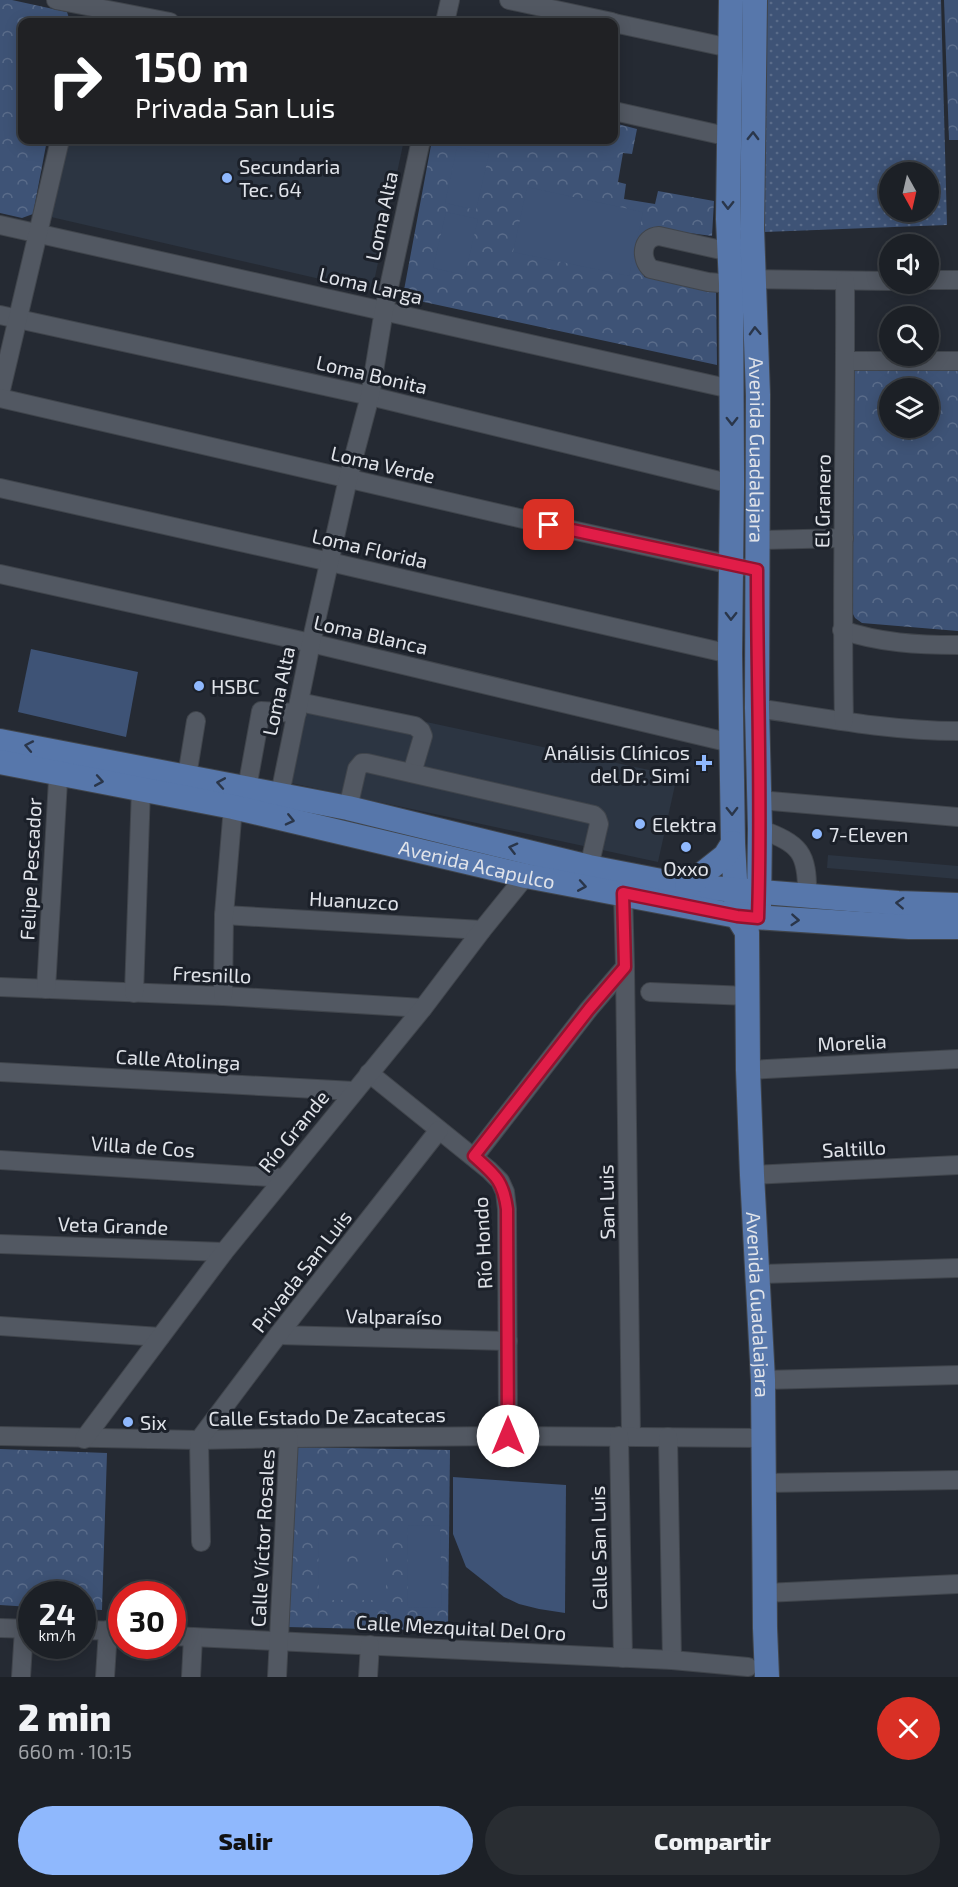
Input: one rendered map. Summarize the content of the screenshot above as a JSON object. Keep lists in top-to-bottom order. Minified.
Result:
{"streets":{"main road":["Avenida Guadalajara","Avenida Acapulco"],"street":["Loma Alta","Loma Larga","Loma Bonita","Loma Verde","El Granero","Loma Florida","Loma Blanca","Felipe Pescador","Huanuzco","Fresnillo","Morelia","Calle Atolinga","Río Grande","Villa de Cos","Saltillo","San Luis","Veta Grande","Río Hondo","Privada San Luis","Valparaíso","Calle Estado De Zacatecas","Calle Víctor Rosales","Calle San Luis","Calle Mezquital Del Oro"]},"crossings":[["Loma Alta","Loma Larga"],["Loma Alta","Loma Bonita"],["Loma Alta","Loma Verde"],["Loma Alta","Loma Florida"],["Loma Alta","Loma Blanca"],["Loma Alta","Avenida Acapulco"],["Loma Larga","Avenida Guadalajara"],["Loma Bonita","Avenida Guadalajara"],["Avenida Guadalajara","Loma Verde"],["Avenida Guadalajara","Loma Florida"],["Avenida Guadalajara","Loma Blanca"],["Avenida Guadalajara","Avenida Acapulco"],["Avenida Guadalajara","Morelia"],["Avenida Guadalajara","Saltillo"],["Avenida Guadalajara","Calle Estado De Zacatecas"],["Avenida Guadalajara","Calle Mezquital Del Oro"],["Avenida Acapulco","Felipe Pescador"],["Avenida Acapulco","Río Grande"],["Felipe Pescador","Fresnillo"],["Huanuzco","Río Grande"],["Fresnillo","Río Grande"],["Calle Atolinga","Río Grande"],["Río Grande","Villa de Cos"],["Río Grande","Veta Grande"],["Río Grande","Río Hondo"],["Río Grande","Calle Estado De Zacatecas"],["San Luis","Calle Estado De Zacatecas"],["San Luis","Calle San Luis"],["Río Hondo","Privada San Luis"],["Río Hondo","Valparaíso"],["Río Hondo","Calle Estado De Zacatecas"],["Privada San Luis","Valparaíso"],["Privada San Luis","Calle Estado De Zacatecas"],["Calle Estado De Zacatecas","Calle Víctor Rosales"],["Calle Estado De Zacatecas","Calle San Luis"],["Calle Víctor Rosales","Calle Mezquital Del Oro"],["Calle San Luis","Calle Mezquital Del Oro"]],"places":{"other":["Secundaria Tec. 64","HSBC","Elektra","7-Eleven","Oxxo","Six"],"health":["Análisis Clínicos del Dr. Simi"]},"north":"bottom","page":{"turn":["150 m","Privada San Luis"],"speed":"24 km/h","limit":"30","heading":["2 min","660 m · 10:15"],"buttons":["Salir","Compartir"]}}
